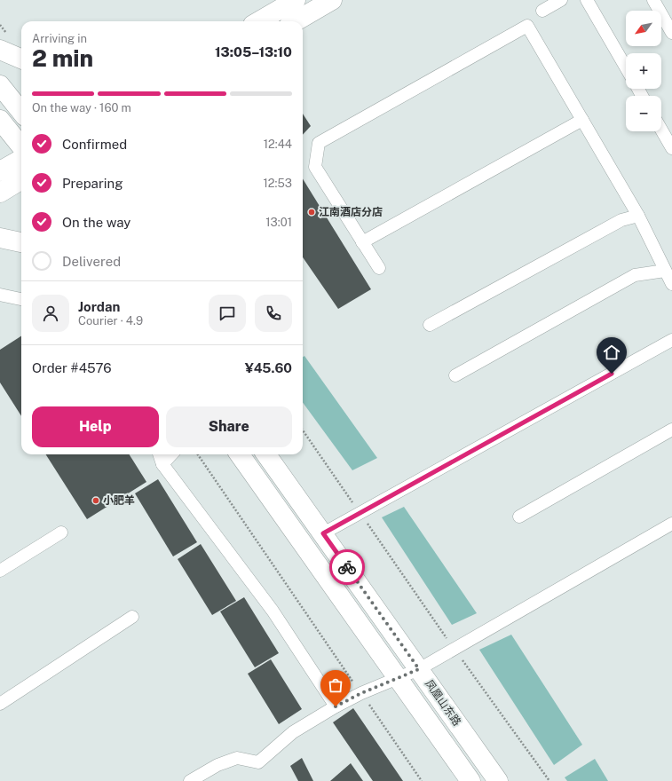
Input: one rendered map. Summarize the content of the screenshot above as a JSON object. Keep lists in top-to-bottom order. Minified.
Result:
{"streets":{"main road":["凤凰山东路"]},"places":["江南酒店分店","小肥羊"],"north":"bottom left","page":{"map_buttons":["+","−"],"heading":["2 min","Arriving in","13:05–13:10"],"panel":["Jordan","Courier · 4.9","Order #4576","¥45.60"],"bar":"On the way · 160 m","list":[["Confirmed","12:44"],["Preparing","12:53"],["On the way","13:01"],"Delivered"],"buttons":["Help","Share"]}}
